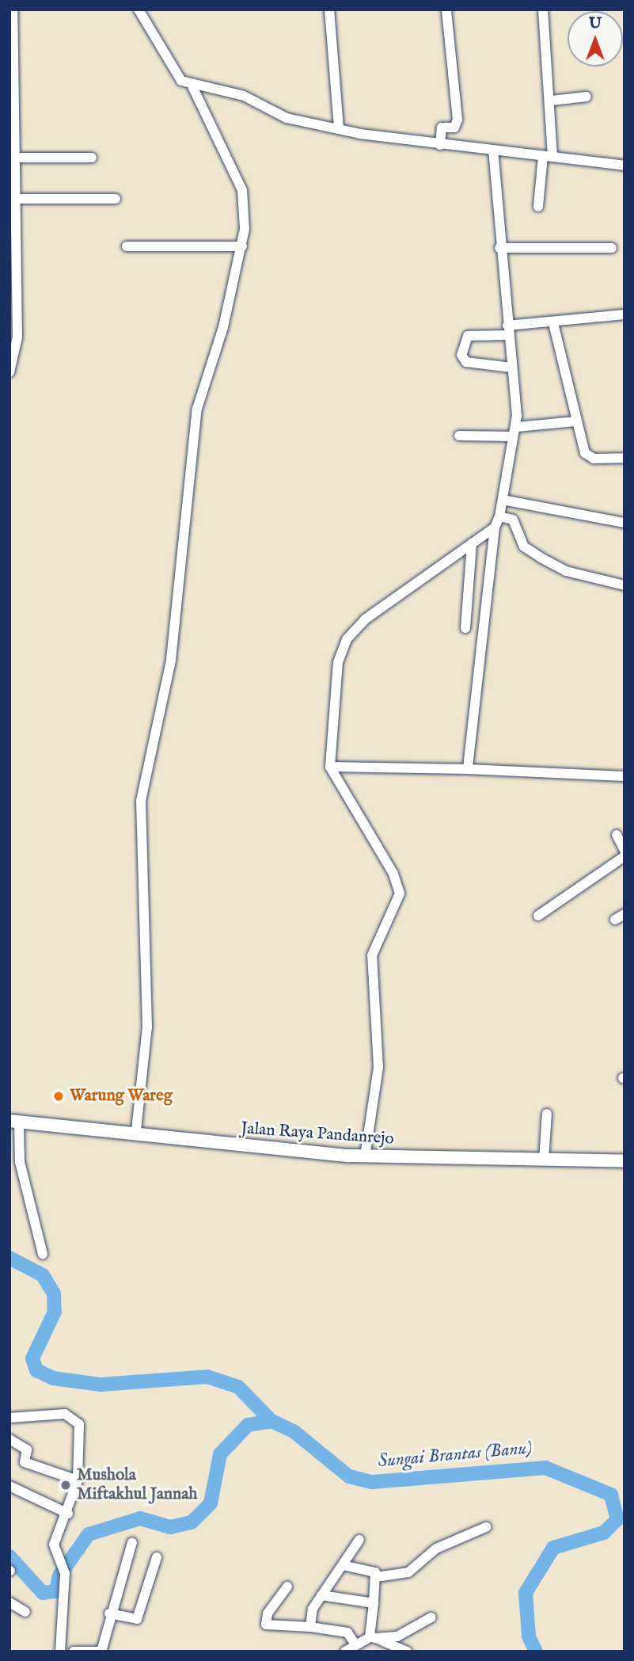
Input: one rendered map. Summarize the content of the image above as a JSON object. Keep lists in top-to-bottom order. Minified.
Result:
{"streets":{"main road":["Jalan Raya Pandanrejo"]},"water":["Sungai Brantas (Banu)"],"places":["Warung Wareg","Mushola Miftakhul Jannah"],"north":"top"}
